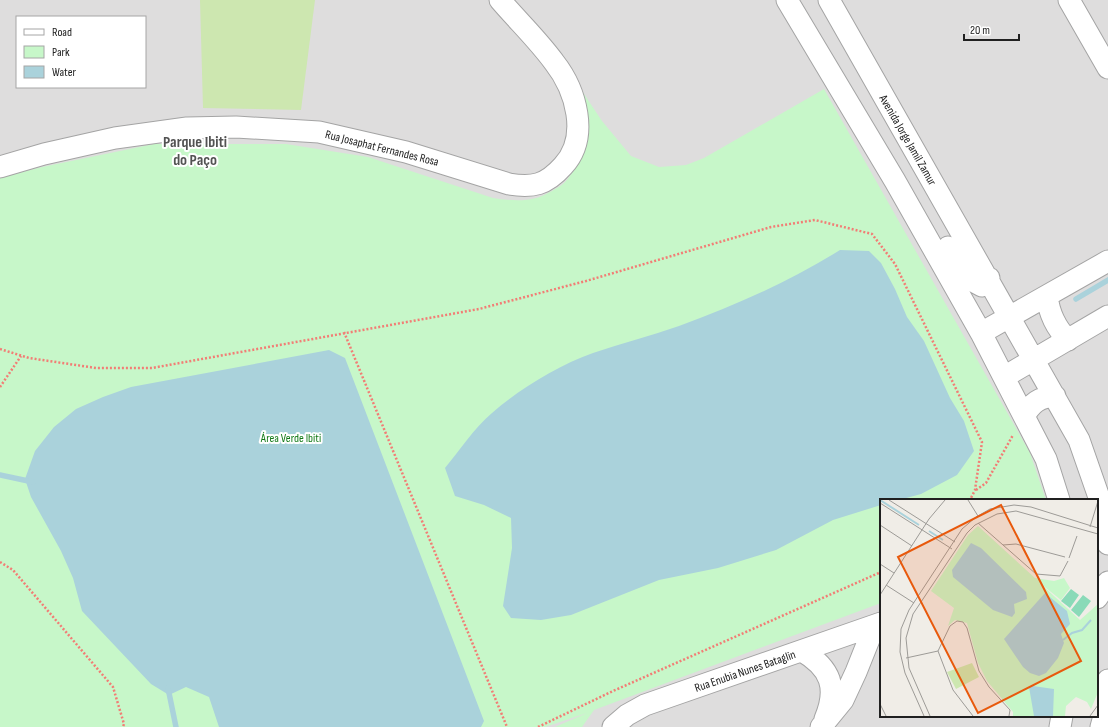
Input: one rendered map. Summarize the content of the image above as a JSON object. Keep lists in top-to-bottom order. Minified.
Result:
{"streets":{"street":["Avenida Jorge Jamil Zamur","Rua Josaphat Fernandes Rosa","Rua Enubia Nunes Bataglin"]},"districts":["Parque Ibiti do Paço"],"parks":["Área Verde Ibiti"],"legend":["Road","Park","Water"],"scale_bar":"20 m"}
